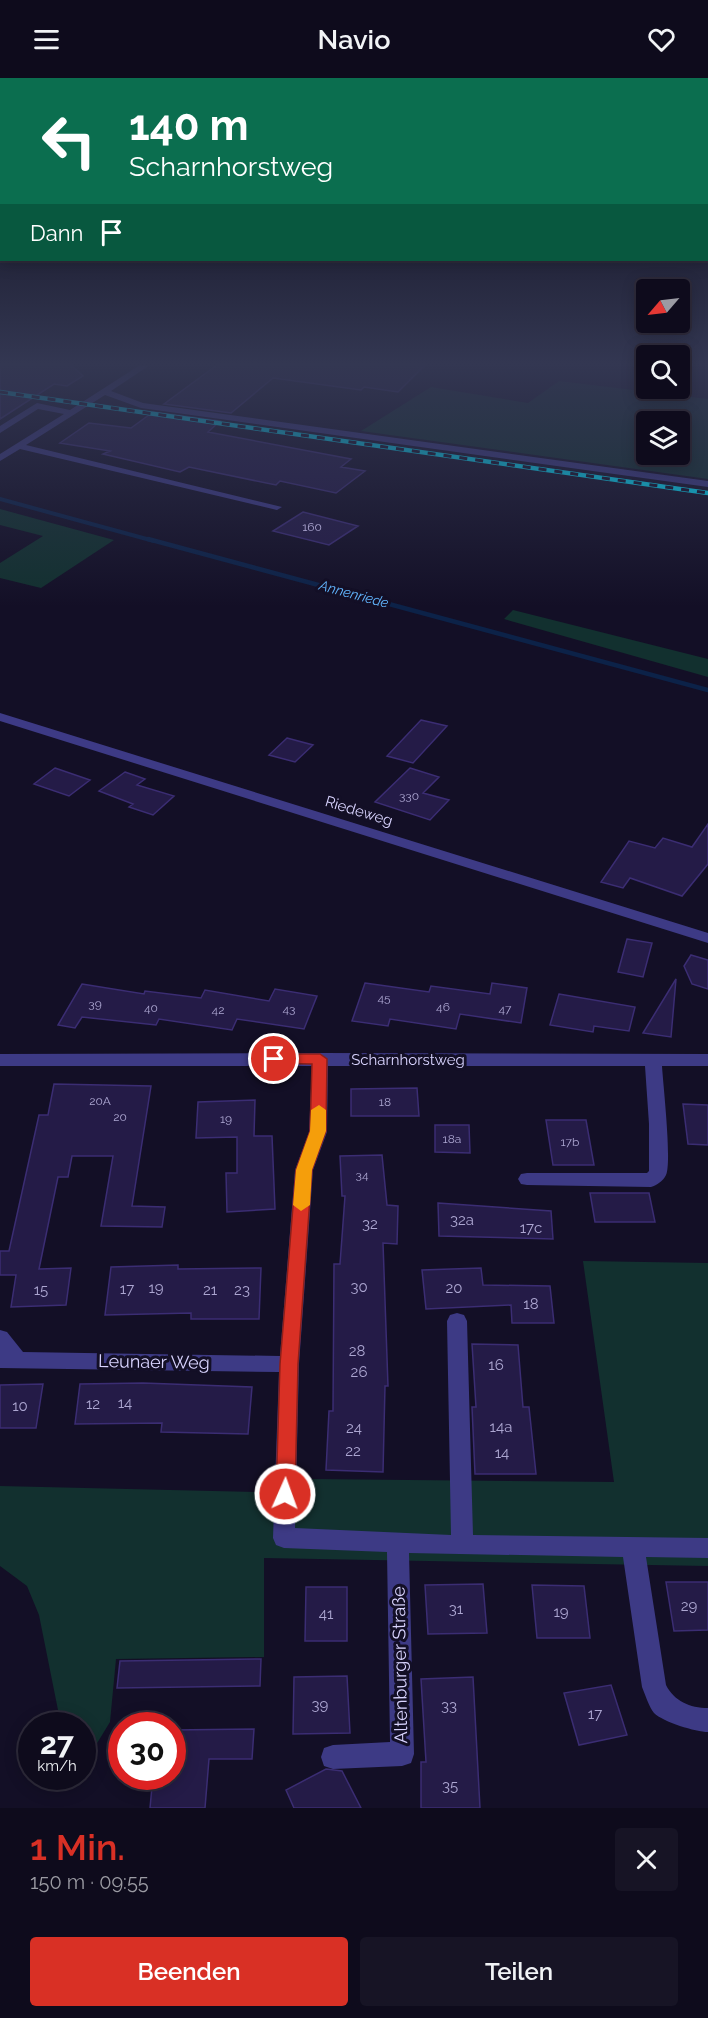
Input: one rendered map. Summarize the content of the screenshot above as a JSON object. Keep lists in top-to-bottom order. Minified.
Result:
{"streets":{"street":["Riedeweg","Scharnhorstweg","Leunaer Weg","Altenburger Straße"]},"water":["Annenriede"],"house_numbers":["160","330","45","39","46","40","43","47","42","20A","18","20","19","18a","17b","34","32a","32","17c","30","19","20","17","15","21","23","18","28","16","26","14","12","10","14a","24","22","14","29","31","19","41","39","33","17","35"],"north":"bottom left","page":{"header":"Navio","turn":["140 m","Scharnhorstweg"],"then":"Dann","speed":"27 km/h","limit":"30","heading":["1 Min.","150 m · 09:55"],"buttons":["Beenden","Teilen"]}}
